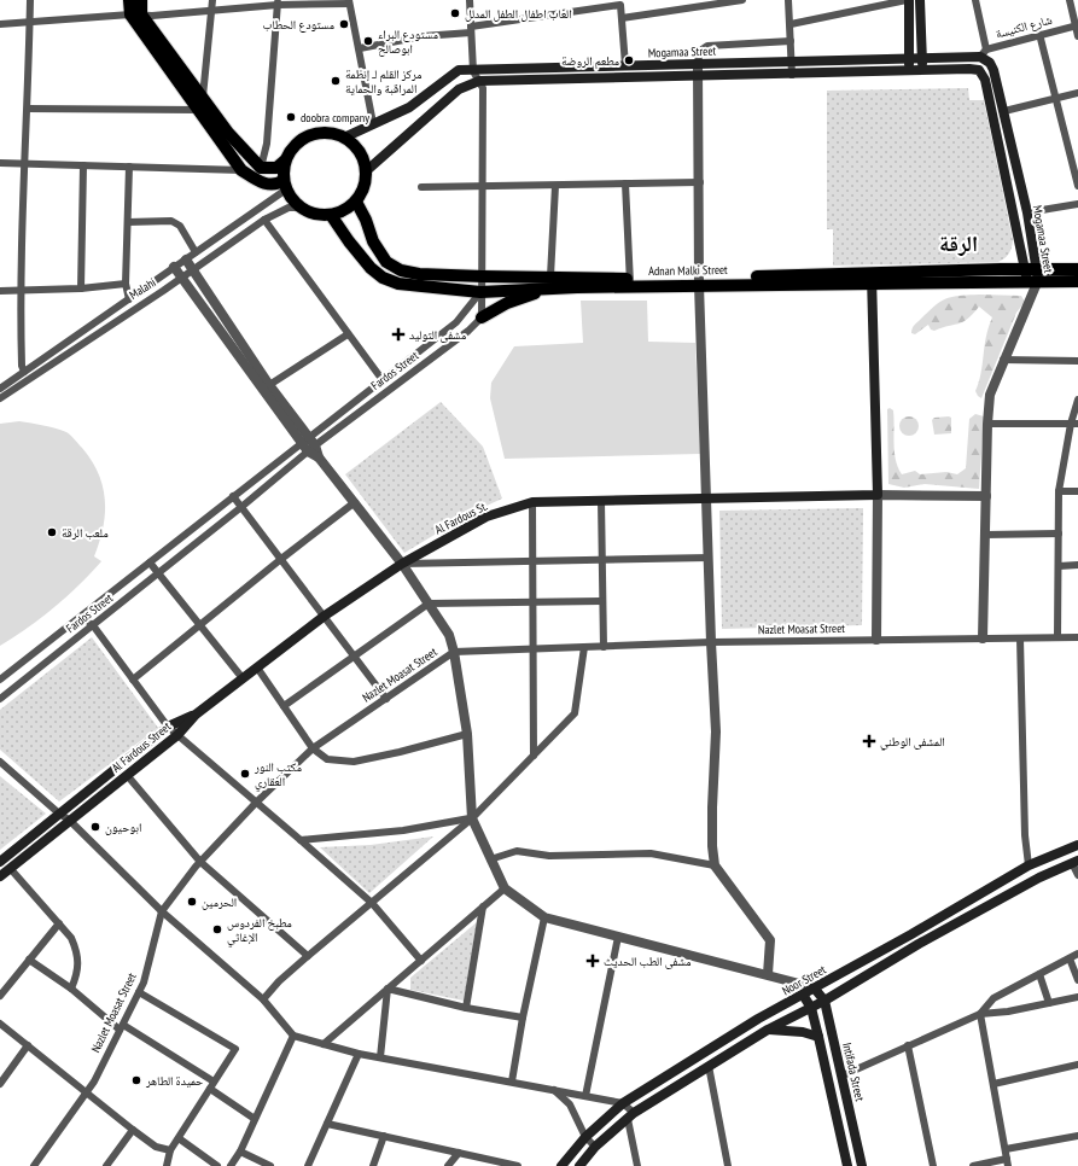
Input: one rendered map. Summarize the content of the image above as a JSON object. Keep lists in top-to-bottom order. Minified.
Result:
{"streets":{"main road":["Mogamaa Street","Adnan Malki Street","Al Fardous St.","Al Fardous Street","Noor Street","Intifada Street"],"street":["شارع الكنيسة","Malahi","Fardos Street","Nazlet Moasat Street"]},"crossings":[["شارع الكنيسة","Mogamaa Street"],["Mogamaa Street","Adnan Malki Street"],["Mogamaa Street","Malahi"],["Adnan Malki Street","Malahi"],["Adnan Malki Street","Fardos Street"],["Al Fardous St.","Al Fardous Street"],["Noor Street","Intifada Street"]],"districts":["الرقة"],"places":{"other":["العاب اطفال الطفل المدلل","مستودع الحطاب","مستودع البراء ابوصالح","مطعم الروضة","مركز القلم لـ إنظمة المراقبة والحماية","doobra company","ملعب الرقة","مكتب النور العقاري","ابوحيون","الحرمين","مطبخ الفردوس الإغاثي","حميدة الطاهر"],"health":["مشفى التوليد","المشفى الوطني","مشفى الطب الحديث"]}}
